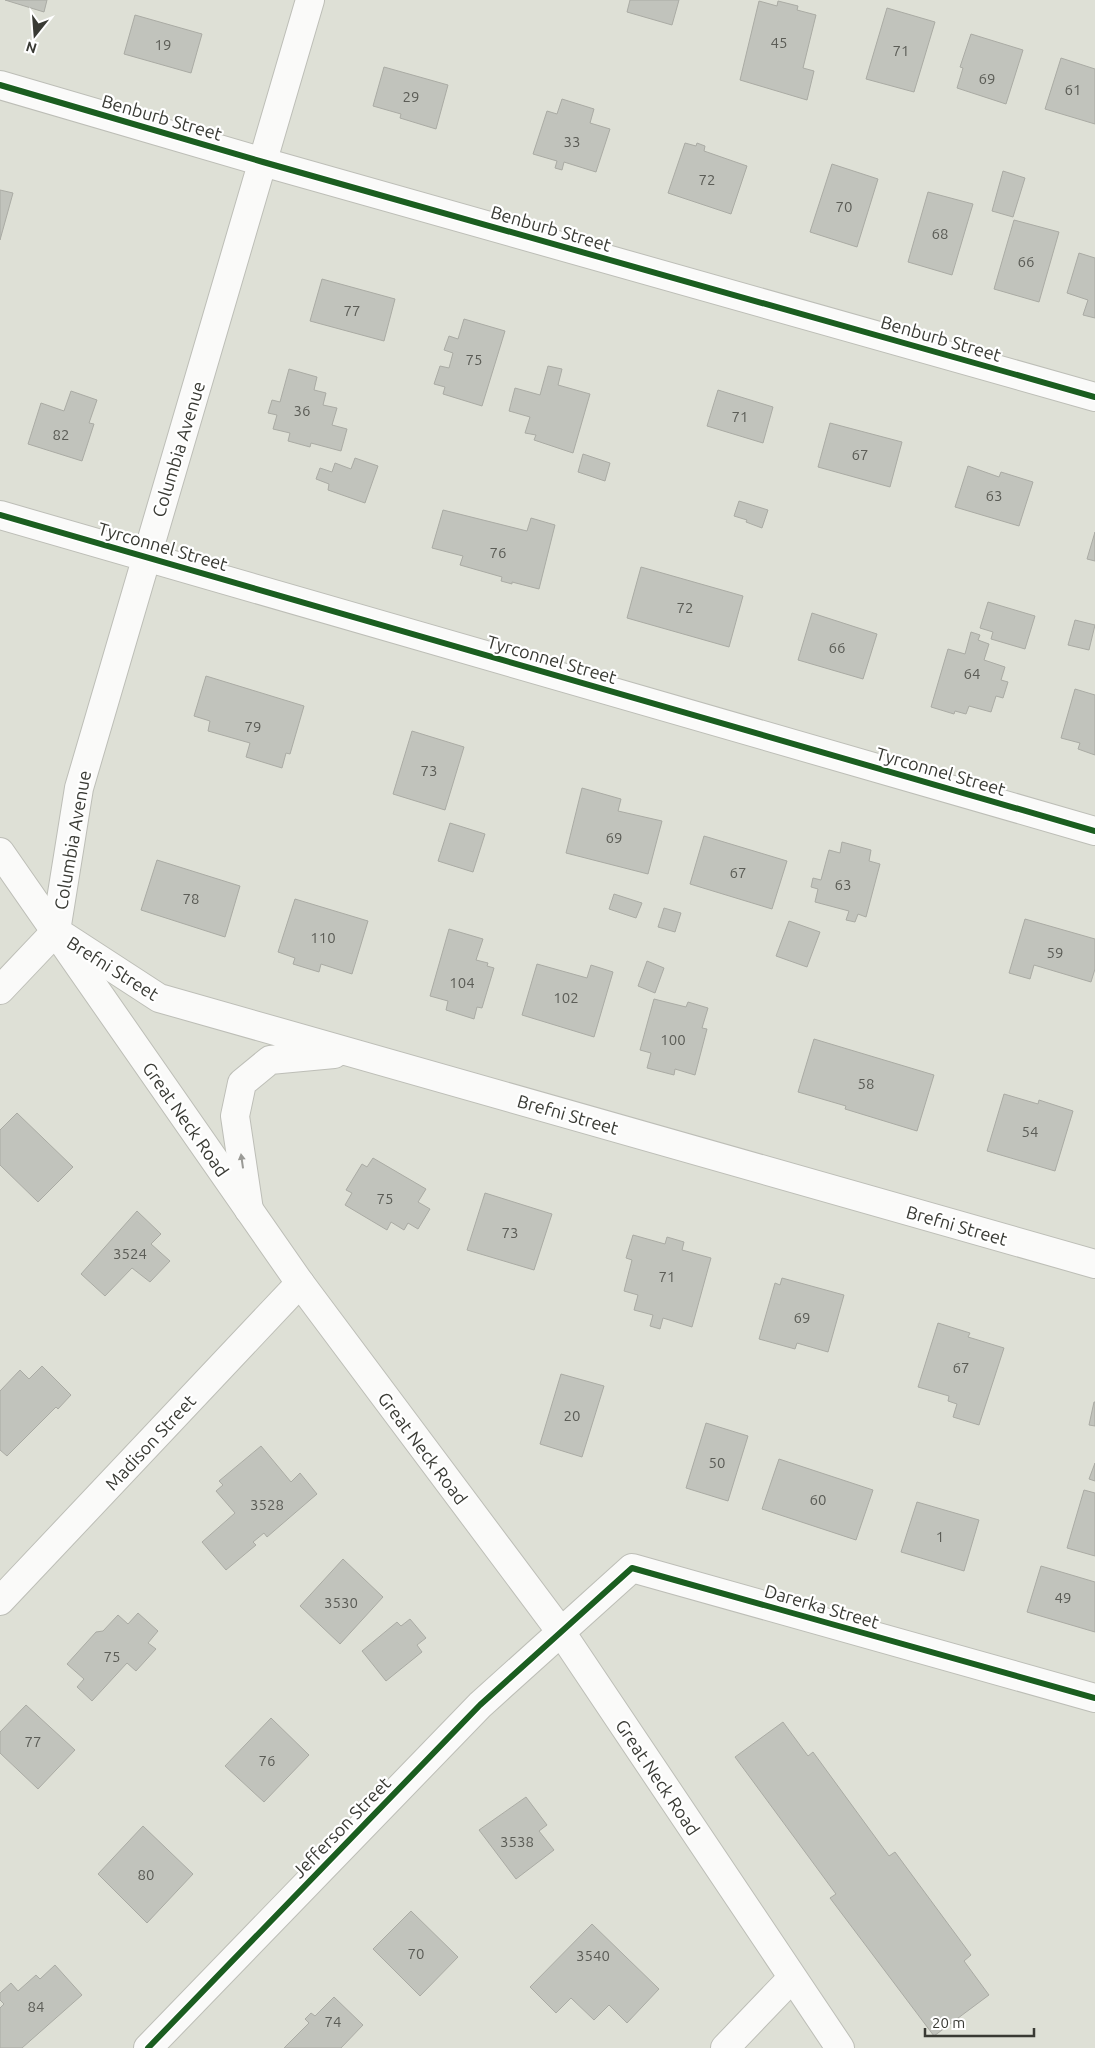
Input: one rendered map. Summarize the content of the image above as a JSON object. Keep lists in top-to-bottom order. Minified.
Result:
{"streets":{"street":["Benburb Street","Columbia Avenue","Tyrconnel Street","Brefni Street","Great Neck Road","Madison Street","Darerka Street","Jefferson Street"]},"crossings":[["Benburb Street","Columbia Avenue"],["Columbia Avenue","Tyrconnel Street"],["Columbia Avenue","Brefni Street"],["Columbia Avenue","Great Neck Road"],["Brefni Street","Great Neck Road"],["Great Neck Road","Madison Street"],["Great Neck Road","Darerka Street"],["Great Neck Road","Jefferson Street"],["Darerka Street","Jefferson Street"]],"house_numbers":["45","19","71","69","61","29","33","72","70","68","66","77","75","36","71","82","67","63","76","72","66","64","79","73","69","67","63","78","110","59","104","102","100","58","54","75","73","3524","71","69","67","20","50","60","3528","1","49","3530","75","77","76","3538","80","70","3540","84","74"],"scale_bar":"20 m","north":"bottom"}
